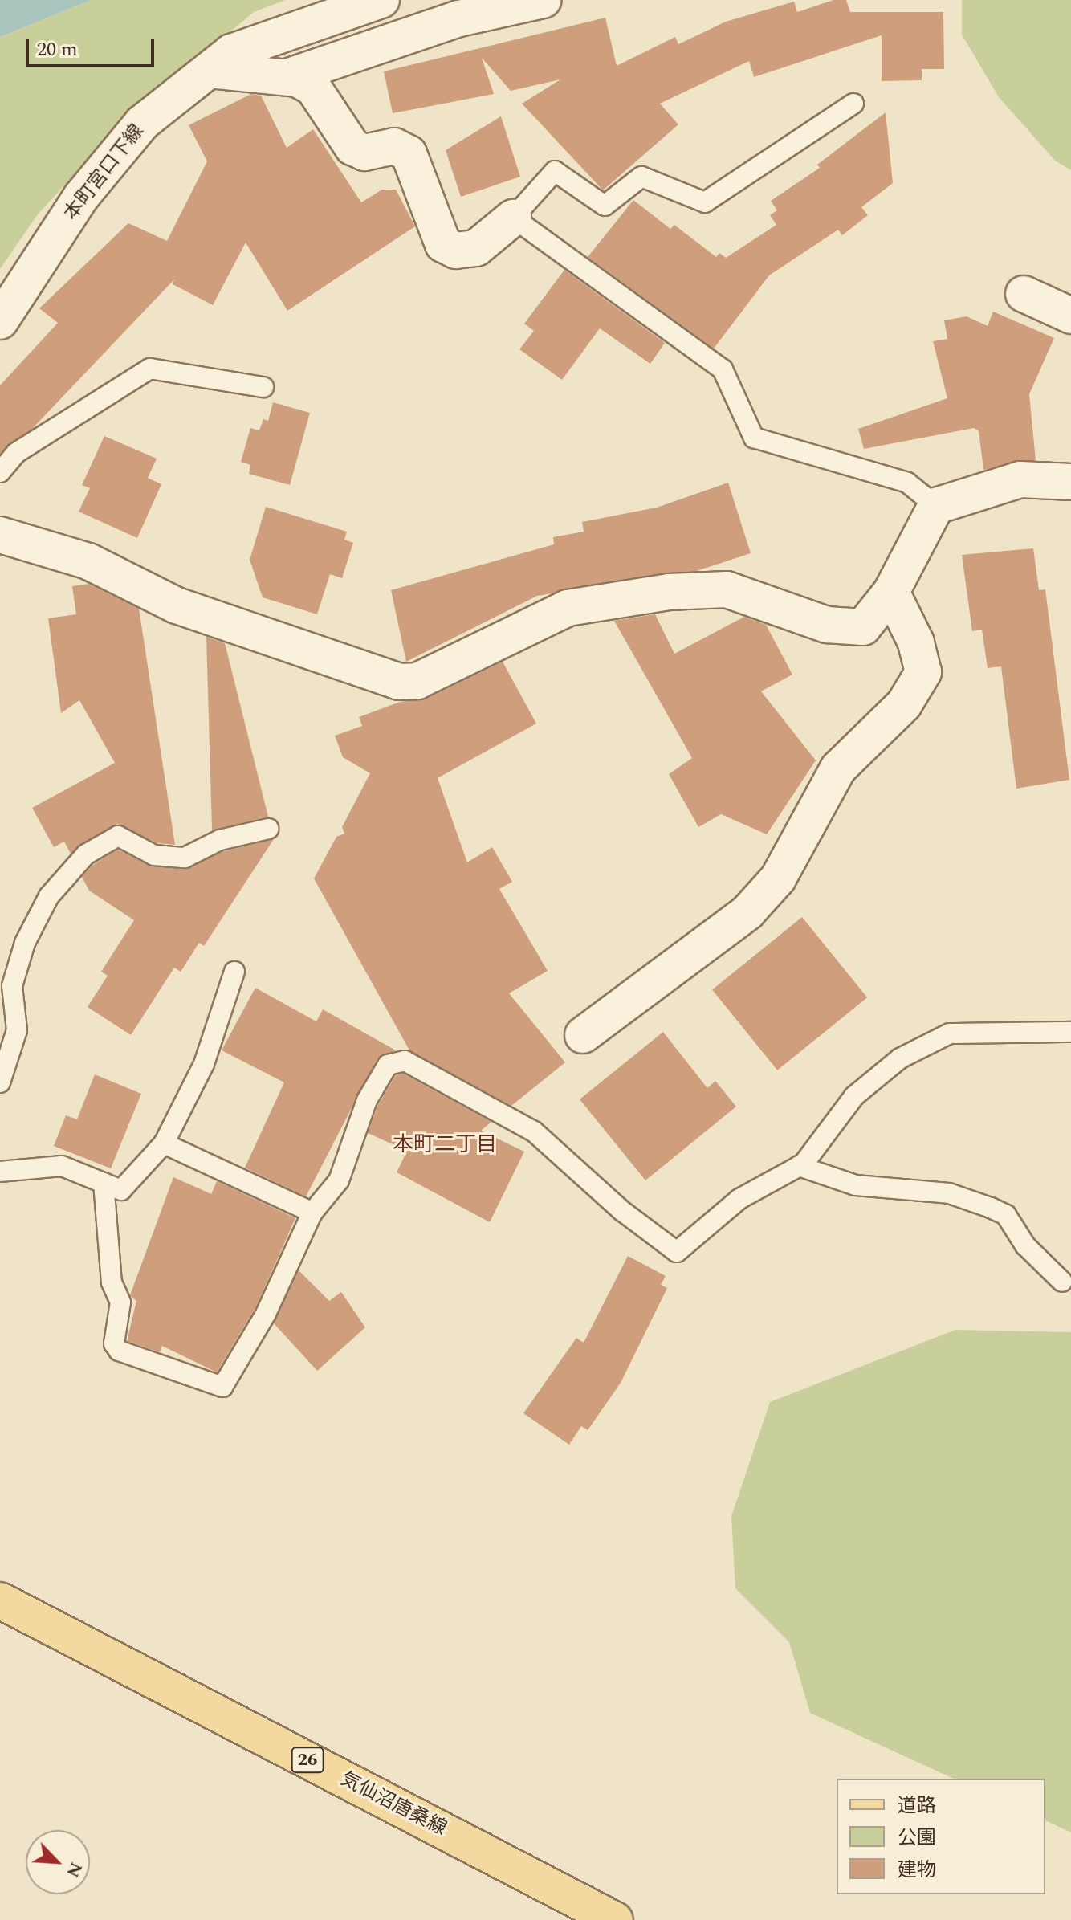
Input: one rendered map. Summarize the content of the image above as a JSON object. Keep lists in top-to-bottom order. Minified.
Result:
{"streets":{"main road":["26","気仙沼唐桑線"],"street":["本町宮口下線"]},"districts":["本町二丁目"],"legend":["道路","公園","建物"],"scale_bar":"20 m","north":"bottom right"}
